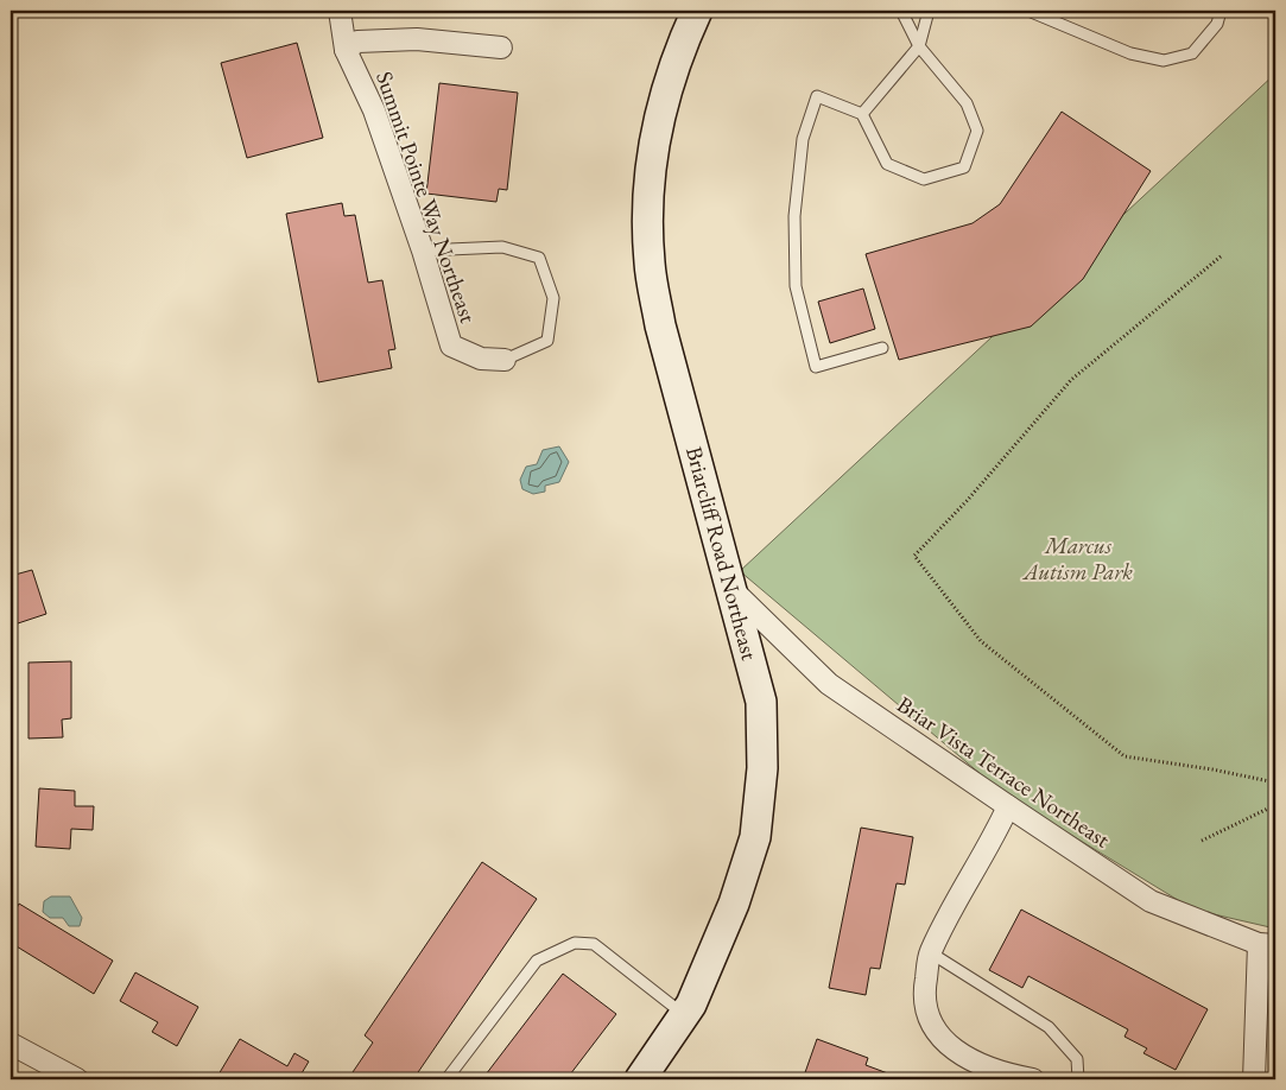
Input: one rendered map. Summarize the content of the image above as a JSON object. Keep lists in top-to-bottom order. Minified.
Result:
{"streets":{"main road":["Briarcliff Road Northeast"],"street":["Summit Pointe Way Northeast","Briar Vista Terrace Northeast"]},"crossings":[["Briarcliff Road Northeast","Briar Vista Terrace Northeast"]],"parks":["Marcus Autism Park"]}
